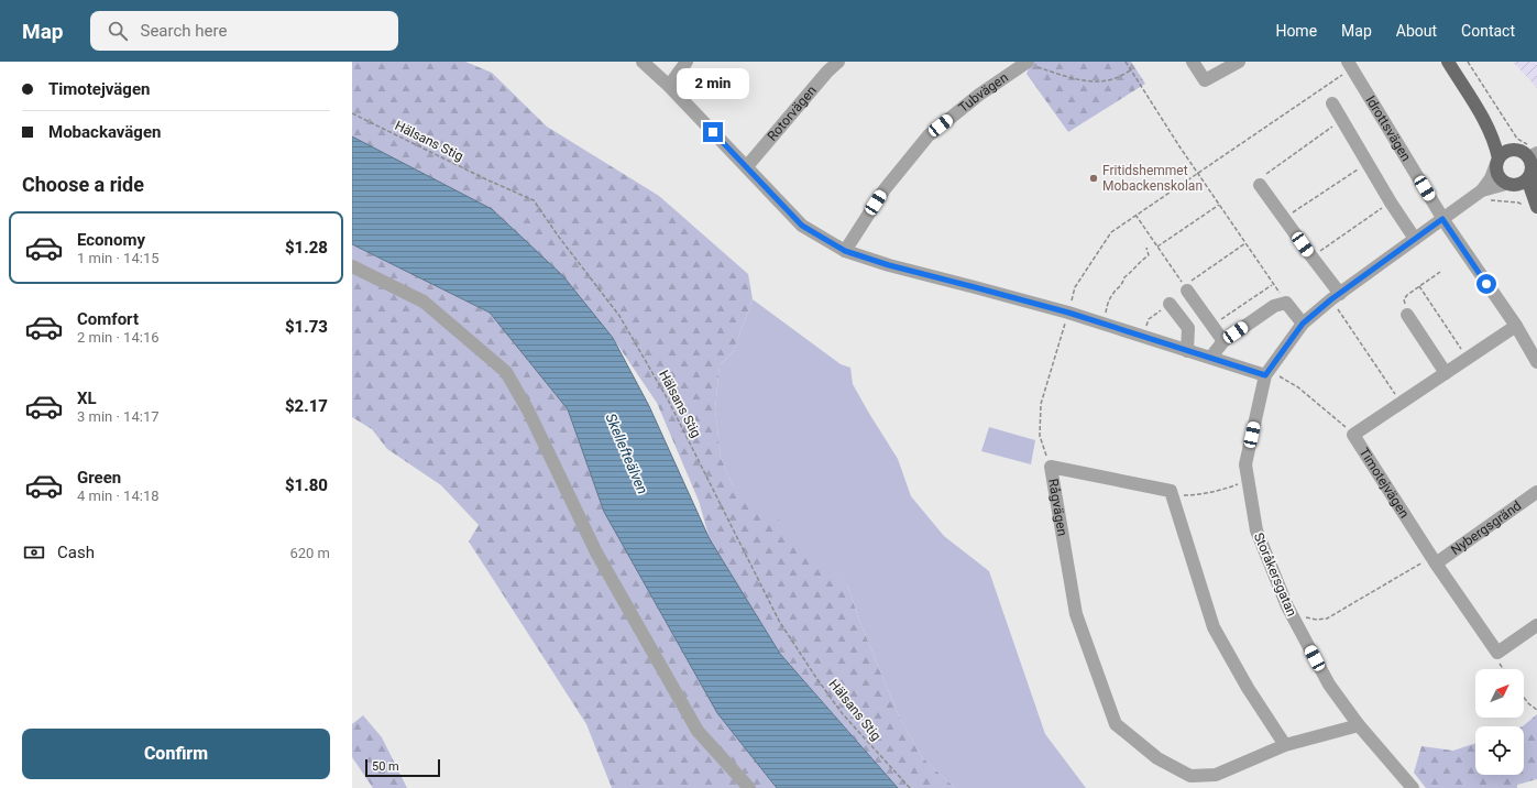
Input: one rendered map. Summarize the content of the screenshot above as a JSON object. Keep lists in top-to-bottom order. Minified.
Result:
{"streets":{"street":["Tubvägen","Rotorvägen","Idrottsvägen","Timotejvägen","Rågvägen","Nybergsgränd","Storåkersgatan"],"path":["Hälsans Stig"]},"crossings":[["Idrottsvägen","Storåkersgatan"],["Timotejvägen","Nybergsgränd"],["Rågvägen","Storåkersgatan"]],"water":["Skellefteälven"],"places":["Fritidshemmet Mobackenskolan"],"scale_bar":"50 m","north":"top right","page":{"header":"Map","search":"Search here","nav":["Home","Map","About","Contact"],"banner":["Timotejvägen","Mobackavägen"],"bubble":"2 min","heading":"Choose a ride","list":[{"name":"Economy","note":"1 min · 14:15","value":"$1.28"},{"name":"Comfort","note":"2 min · 14:16","value":"$1.73"},{"name":"XL","note":"3 min · 14:17","value":"$2.17"},{"name":"Green","note":"4 min · 14:18","value":"$1.80"}],"pay":["Cash","620 m"],"buttons":"Confirm","scale":"50 m"}}
